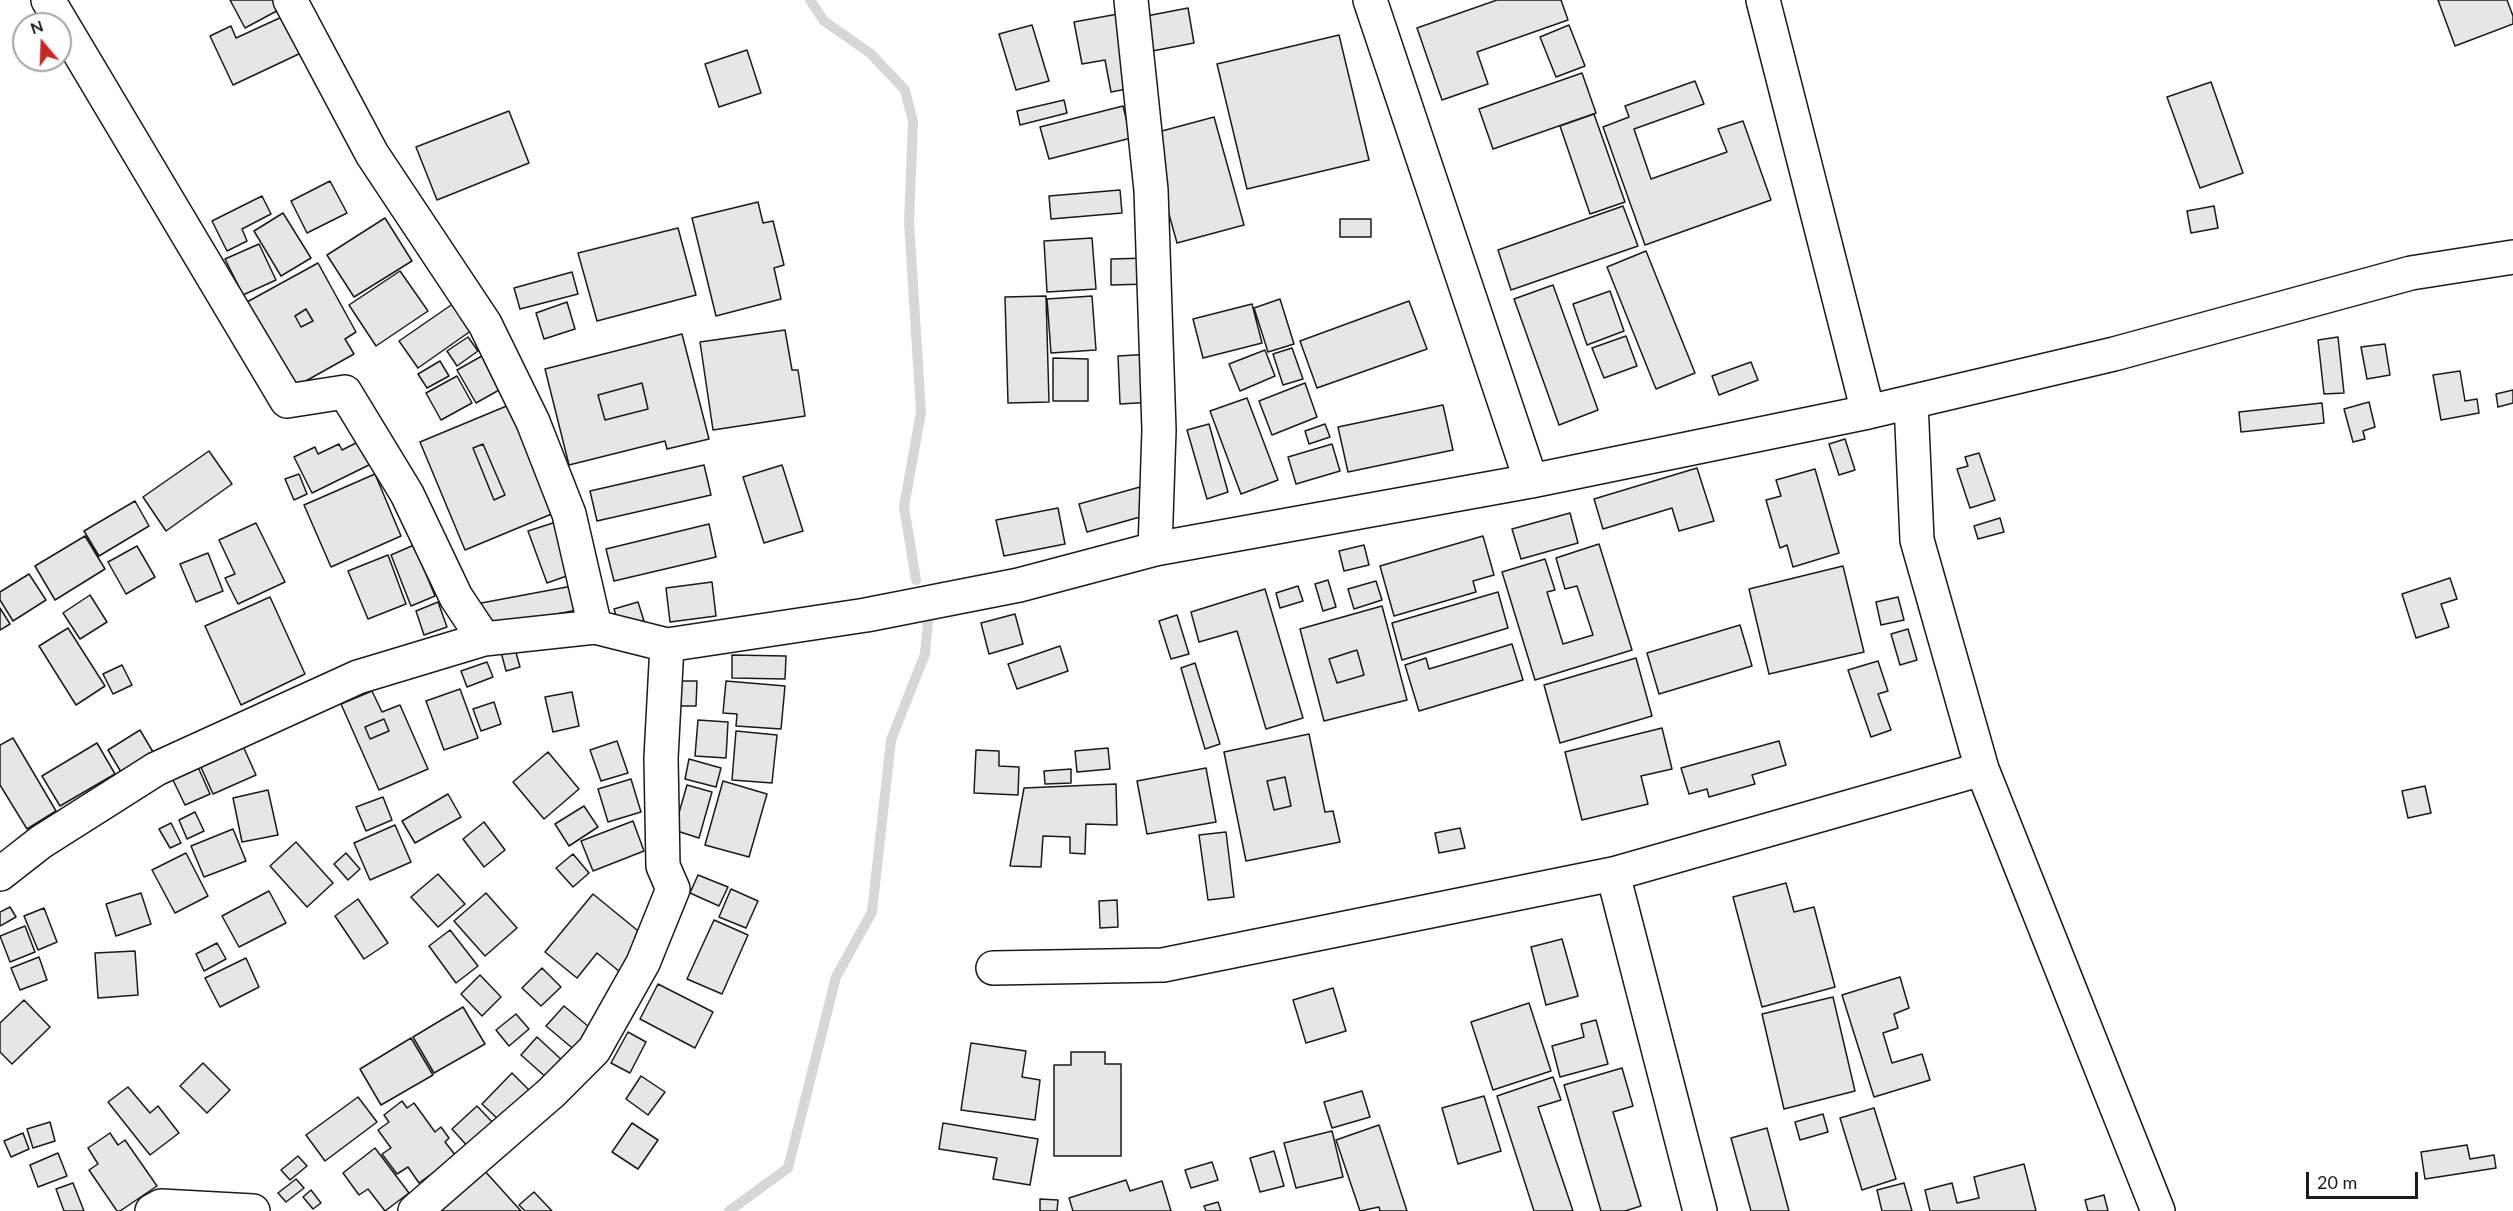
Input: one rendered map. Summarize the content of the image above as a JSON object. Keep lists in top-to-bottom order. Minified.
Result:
{"scale_bar":"20 m","north":"top"}
